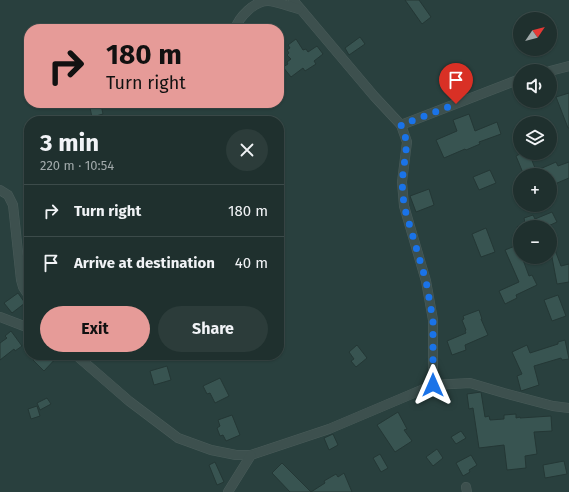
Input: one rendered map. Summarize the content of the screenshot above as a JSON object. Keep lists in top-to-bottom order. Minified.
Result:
{"north":"top right","page":{"map_buttons":["+","−"],"turn":["180 m","Turn right"],"heading":["3 min","220 m · 10:54"],"list":[{"name":"Turn right","value":"180 m"},{"name":"Arrive at destination","value":"40 m"}],"buttons":["Exit","Share"]}}
